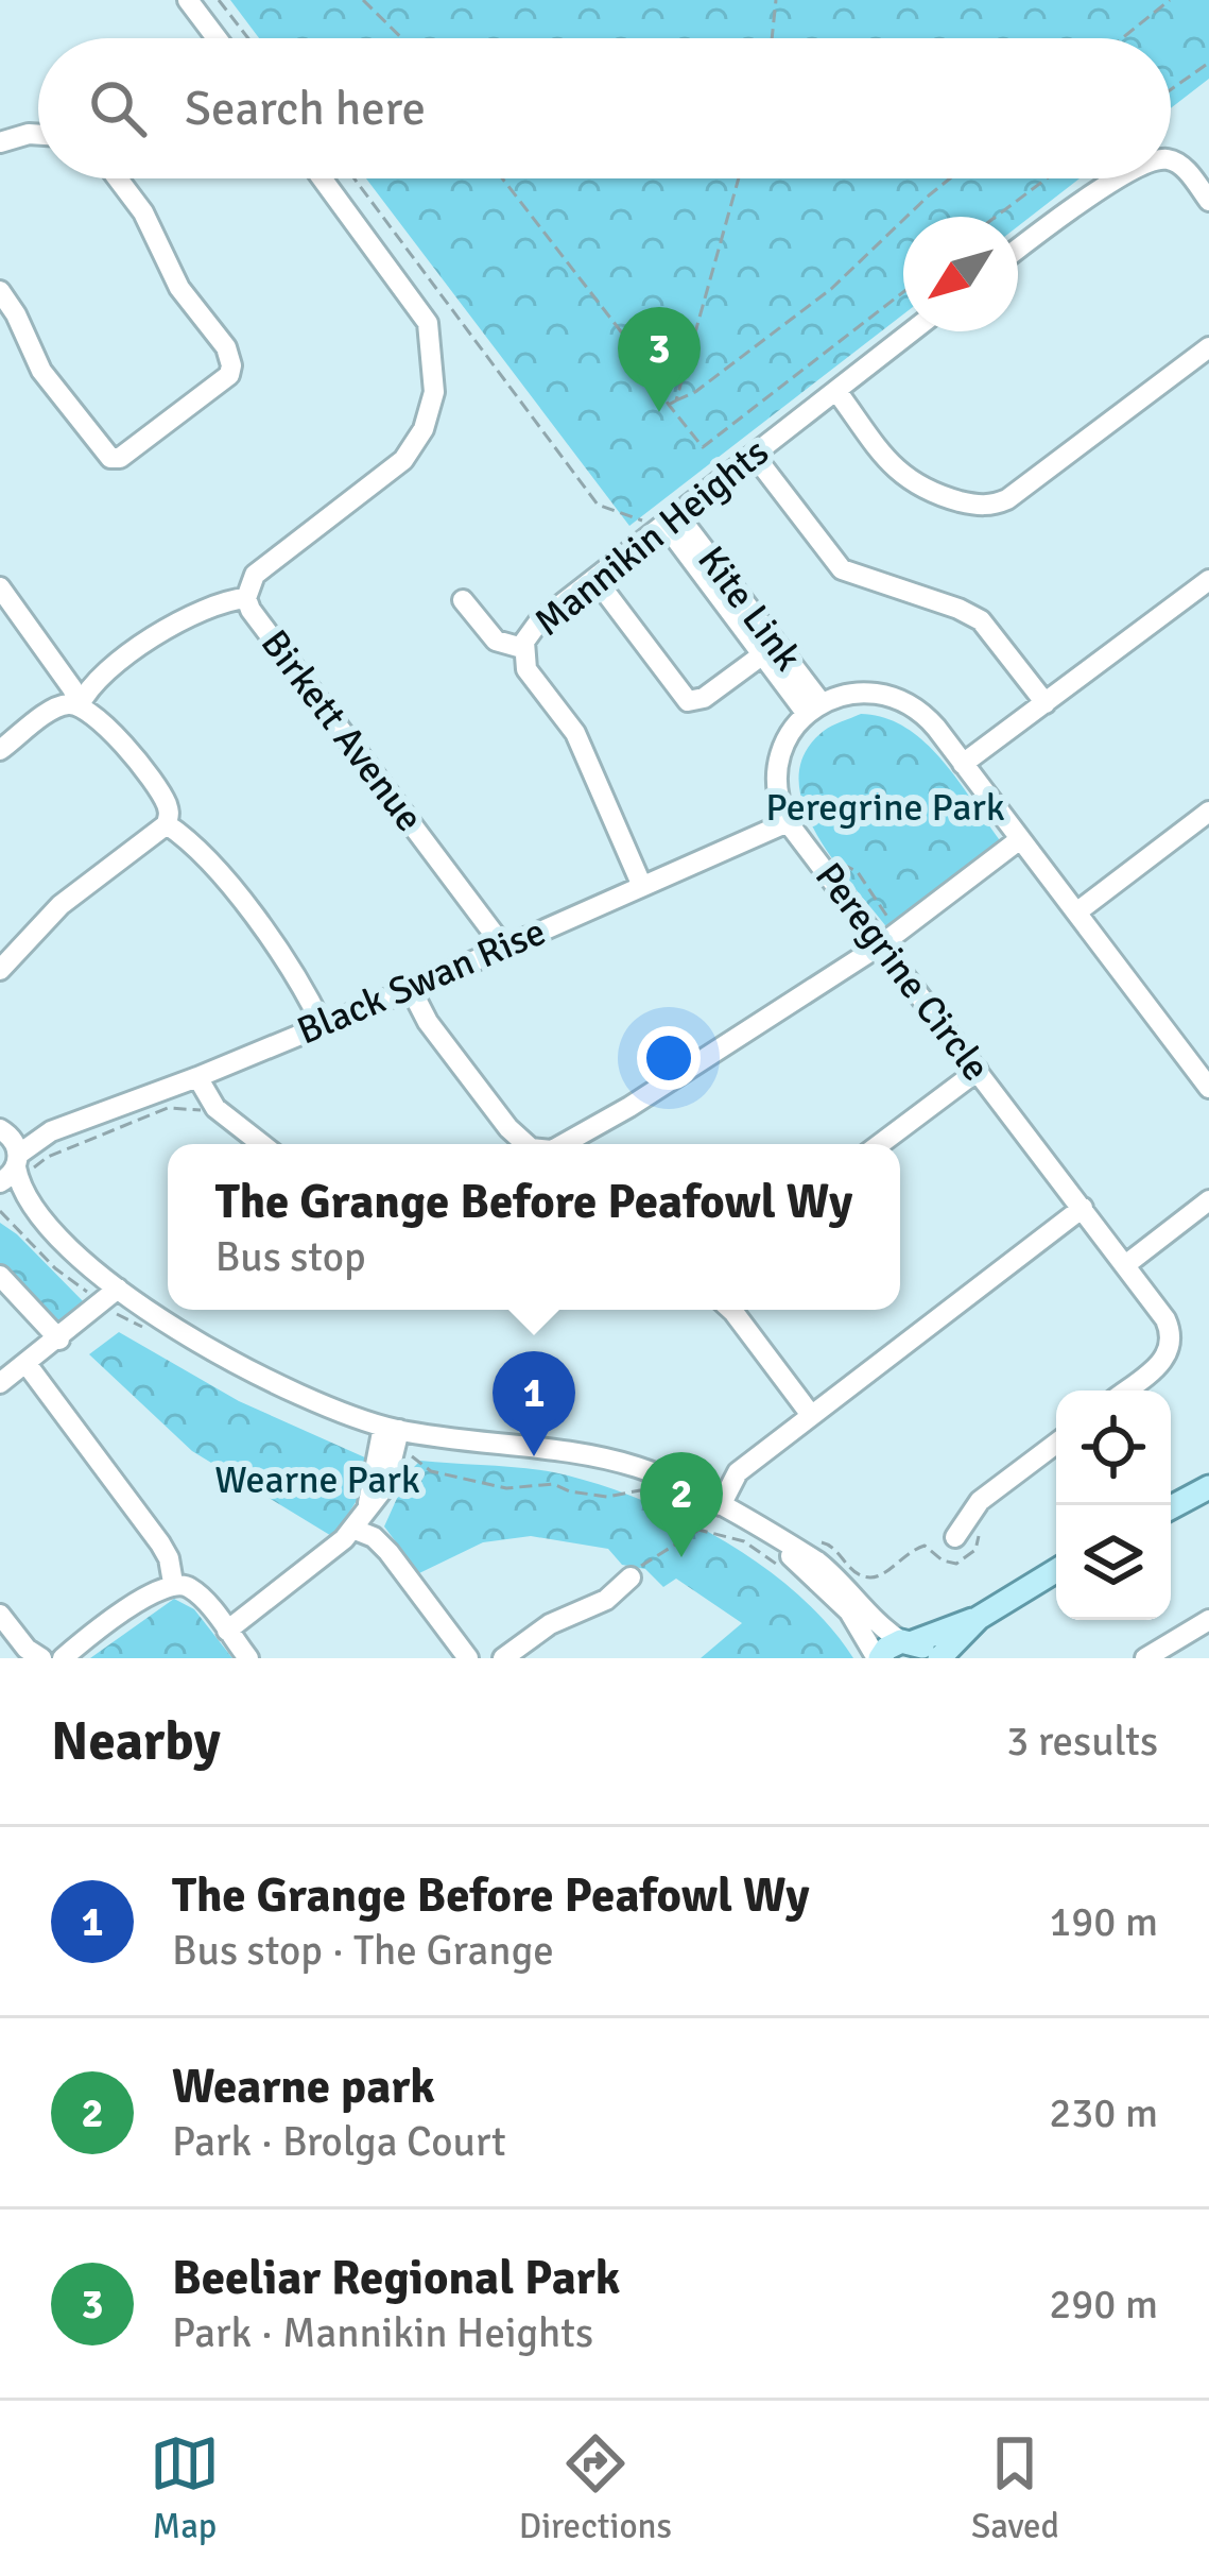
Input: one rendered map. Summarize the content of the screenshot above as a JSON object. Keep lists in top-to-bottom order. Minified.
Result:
{"streets":{"street":["Mannikin Heights","Kite Link","Birkett Avenue","Peregrine Circle","Black Swan Rise"]},"crossings":[["Mannikin Heights","Kite Link"],["Mannikin Heights","Black Swan Rise"],["Birkett Avenue","Black Swan Rise"],["Peregrine Circle","Black Swan Rise"]],"parks":["Peregrine Park","Wearne Park"],"north":"bottom left","page":{"search":"Search here","pins":["3","1","2"],"popup":["The Grange Before Peafowl Wy","Bus stop"],"heading":["Nearby","3 results"],"list":[{"mark":"1","name":"The Grange Before Peafowl Wy","note":"Bus stop · The Grange","value":"190 m"},{"mark":"2","name":"Wearne park","note":"Park · Brolga Court","value":"230 m"},{"mark":"3","name":"Beeliar Regional Park","note":"Park · Mannikin Heights","value":"290 m"}],"nav":["Map","Directions","Saved"]}}
